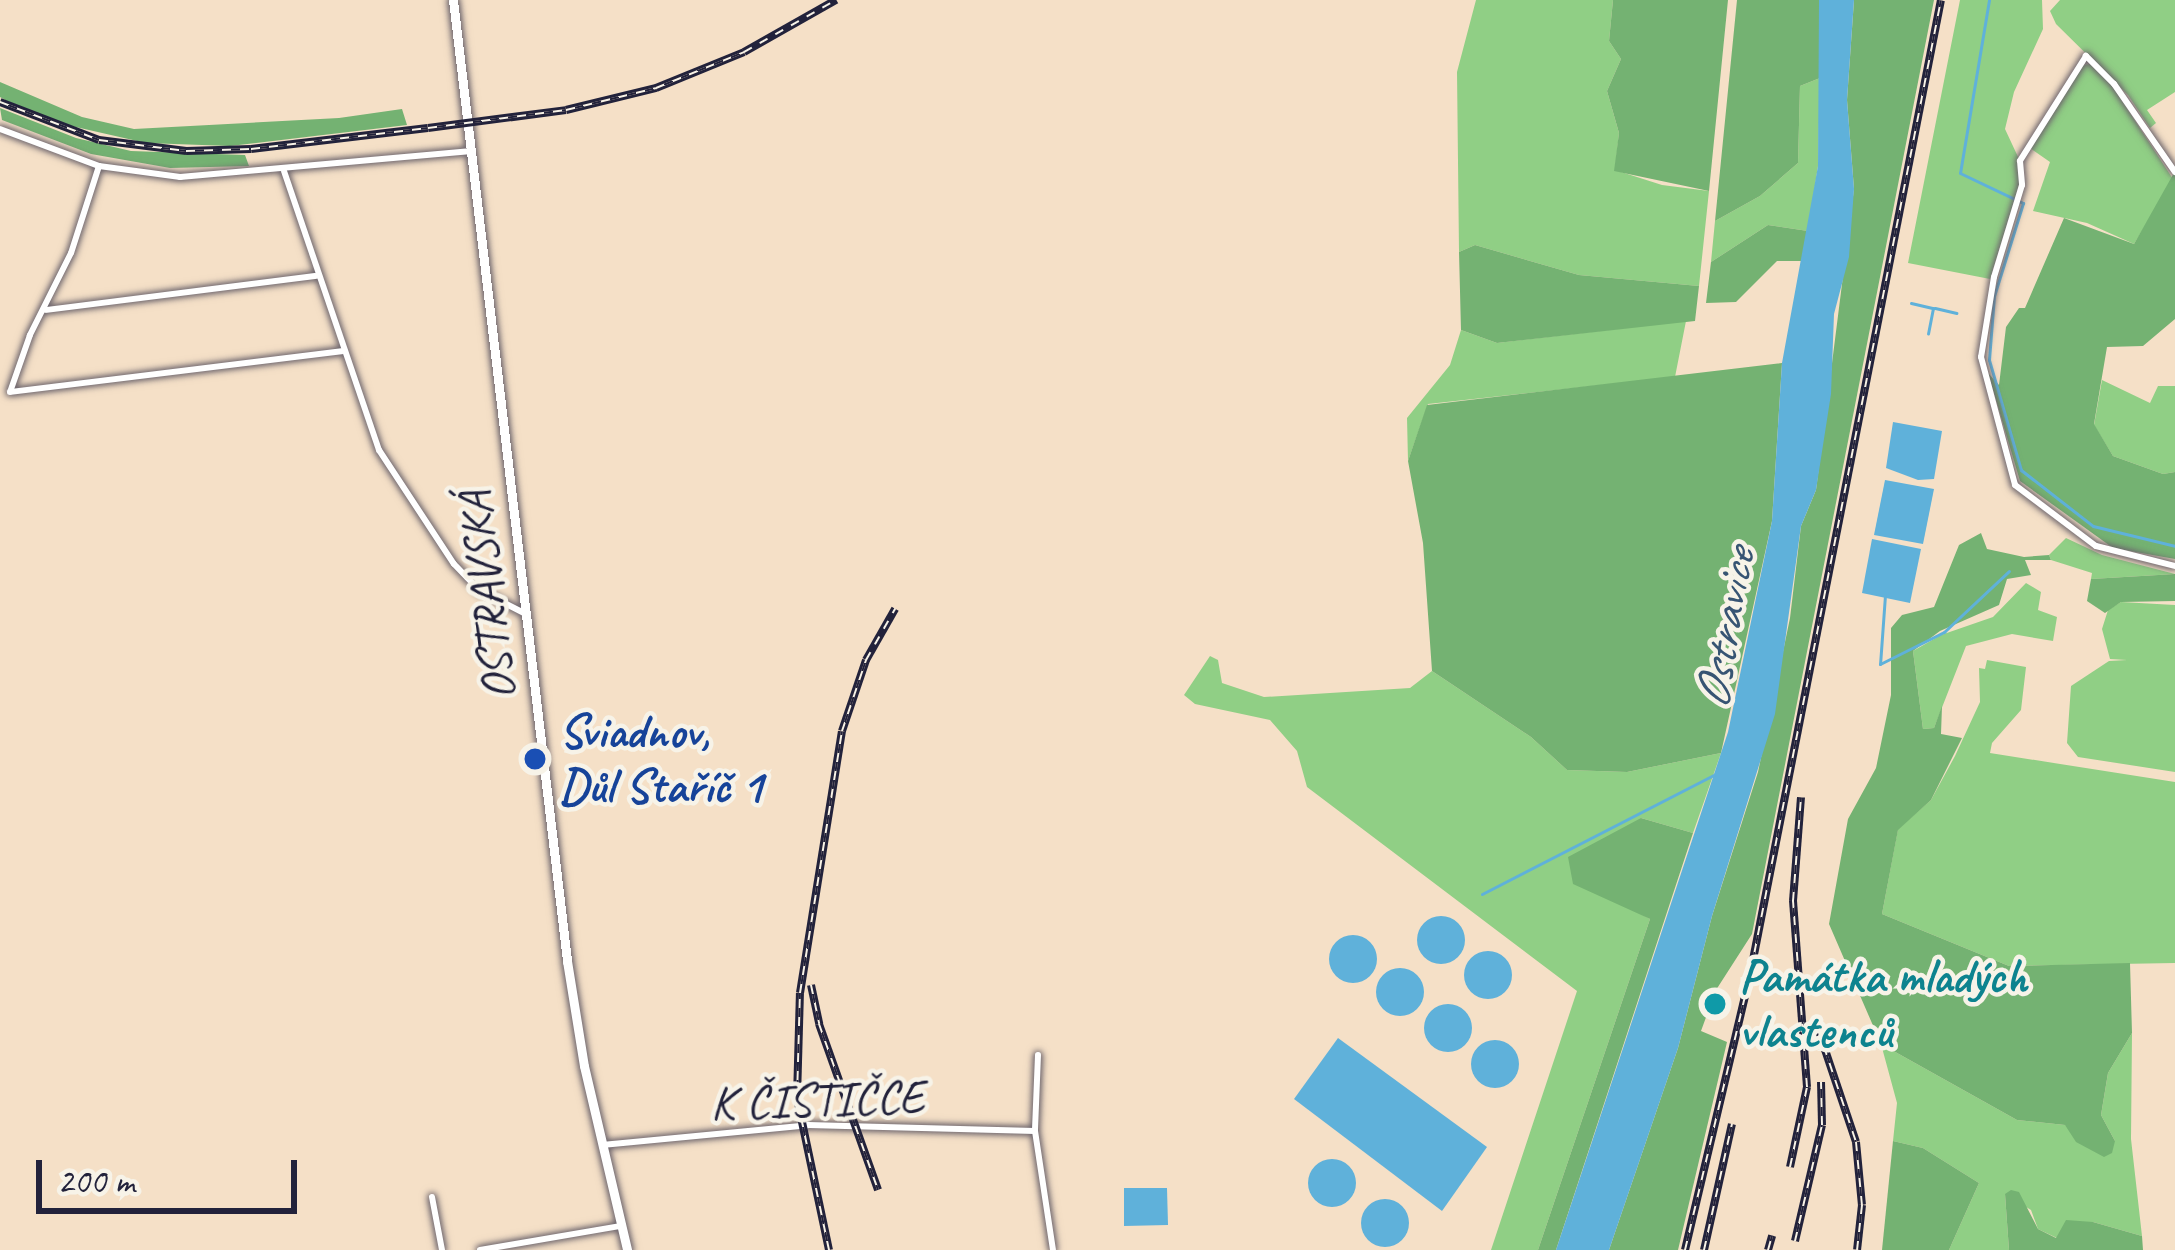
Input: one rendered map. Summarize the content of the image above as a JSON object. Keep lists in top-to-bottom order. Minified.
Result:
{"streets":{"street":["OSTRAVSKÁ","K ČISTIČCE"]},"crossings":[["OSTRAVSKÁ","K ČISTIČCE"]],"water":["Ostravice"],"places":["Sviadnov, Důl Staříč 1","Památka mladých vlastenců"],"scale_bar":"200 m"}
